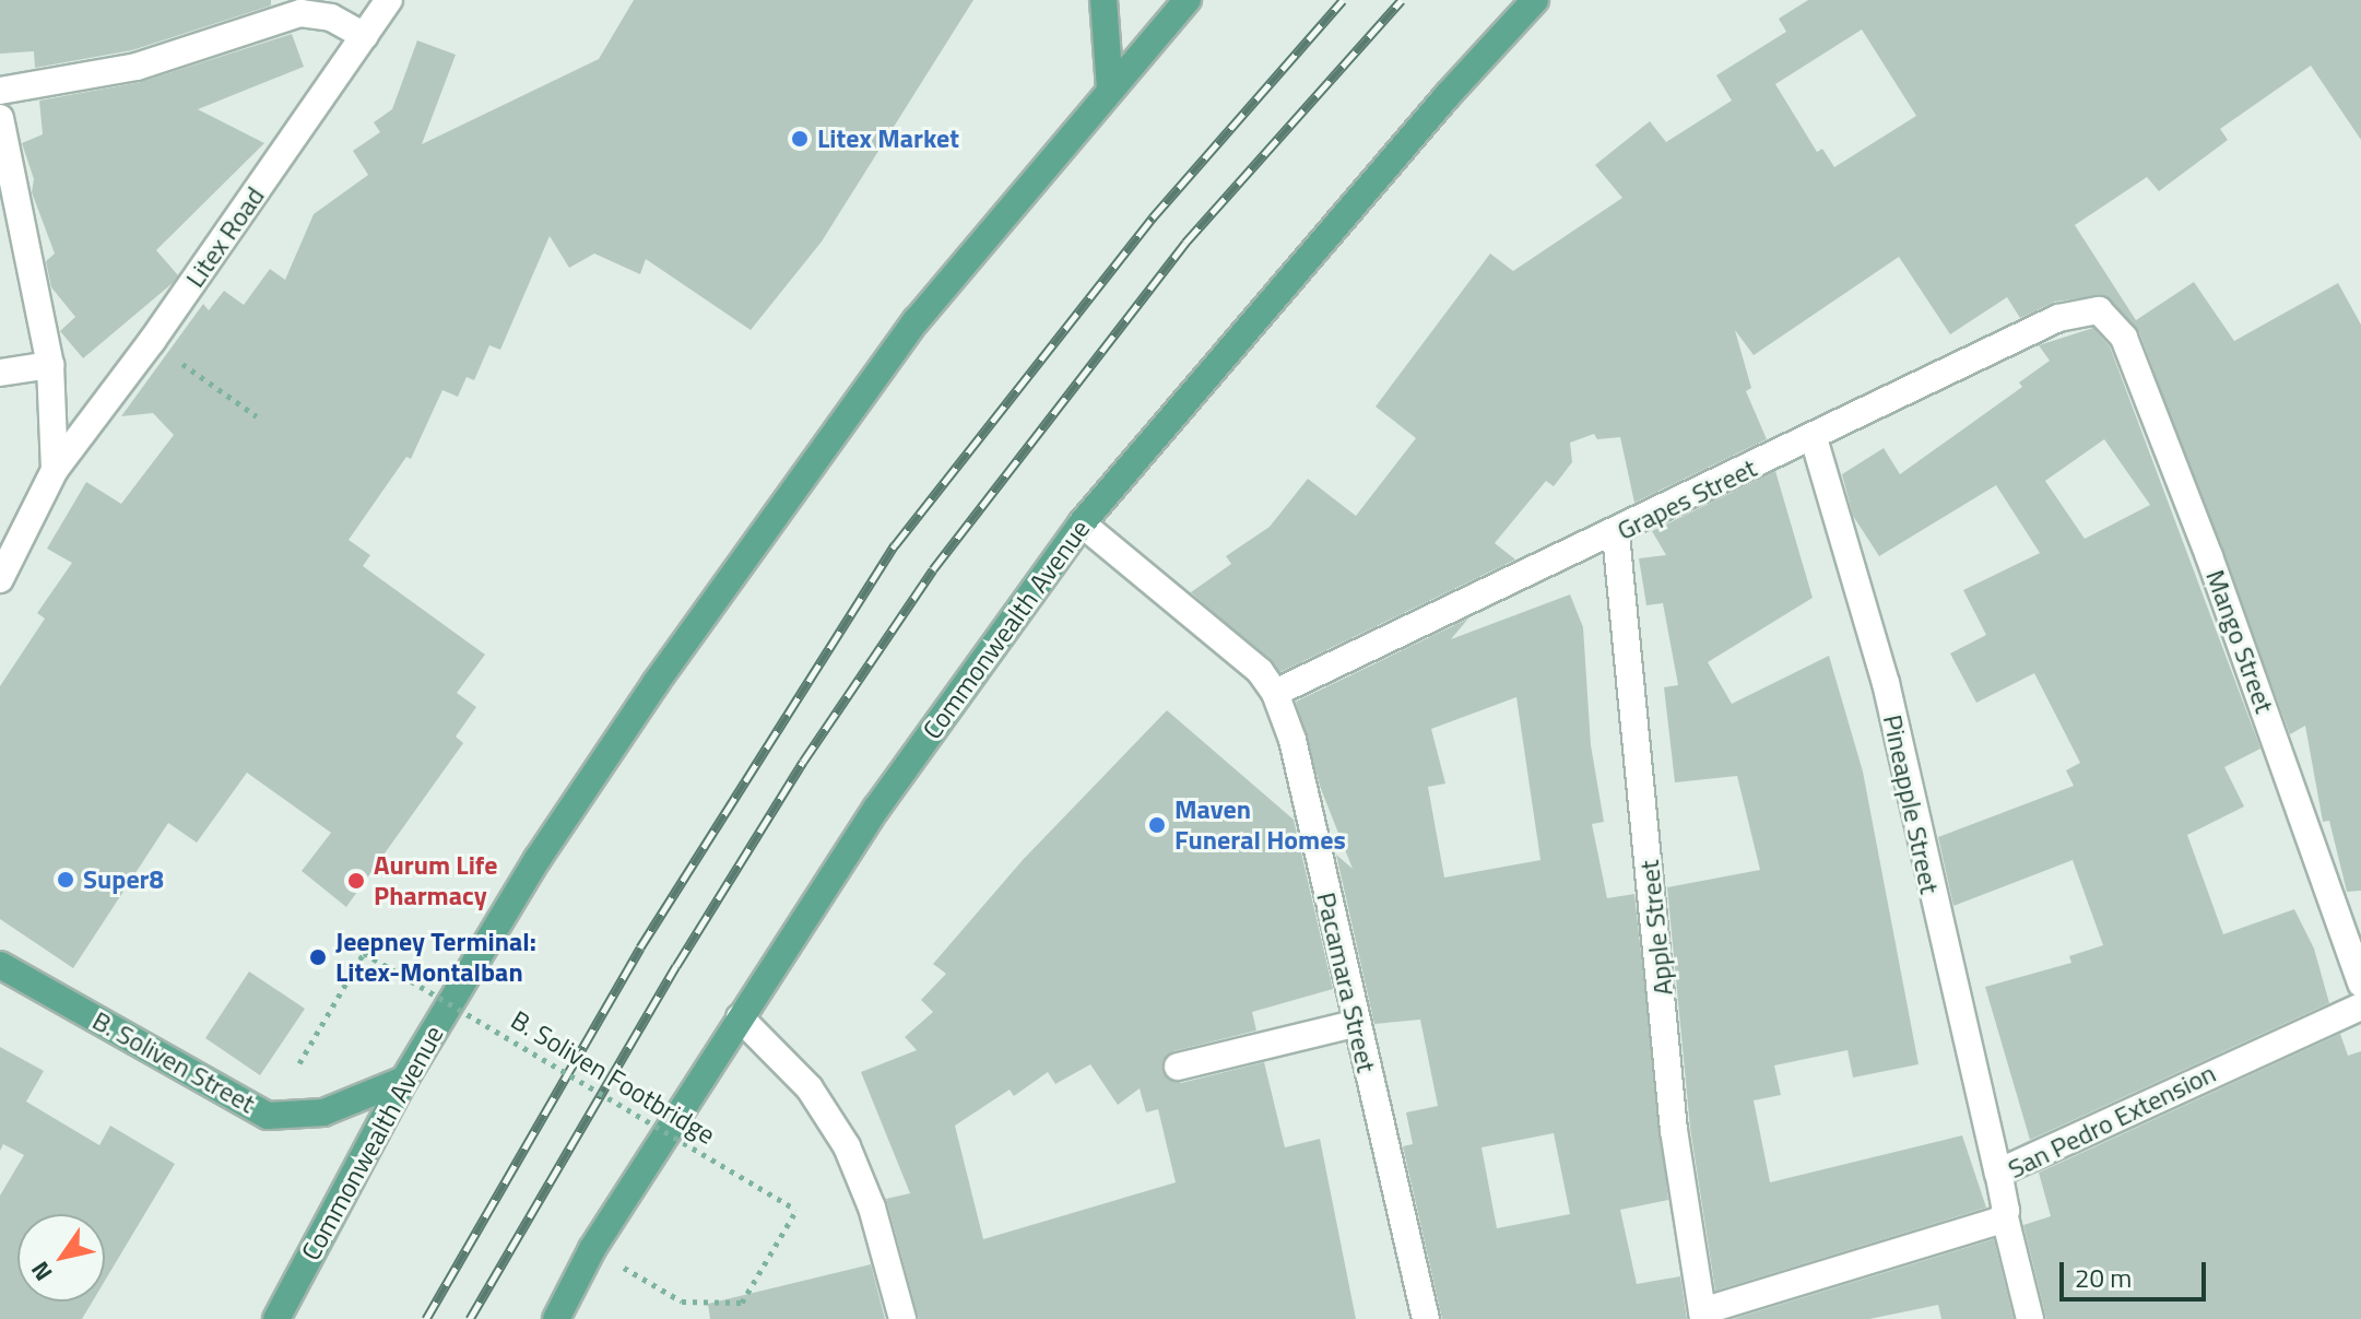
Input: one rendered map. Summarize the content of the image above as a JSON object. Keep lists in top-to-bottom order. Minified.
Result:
{"streets":{"main road":["Commonwealth Avenue","B. Soliven Street"],"street":["Litex Road","Grapes Street","Mango Street","Pineapple Street","Apple Street","Pacamara Street","San Pedro Extension"],"path":["B. Soliven Footbridge"]},"crossings":[["Grapes Street","Mango Street"],["Grapes Street","Pineapple Street"],["Grapes Street","Apple Street"],["Grapes Street","Pacamara Street"],["Commonwealth Avenue","Pacamara Street"],["Commonwealth Avenue","B. Soliven Street"],["Commonwealth Avenue","B. Soliven Footbridge"],["Pineapple Street","San Pedro Extension"],["Apple Street","San Pedro Extension"]],"places":["Litex Market","Maven Funeral Homes","Super8","Aurum Life Pharmacy","Jeepney Terminal: Litex-Montalban"],"scale_bar":"20 m","north":"bottom left"}
